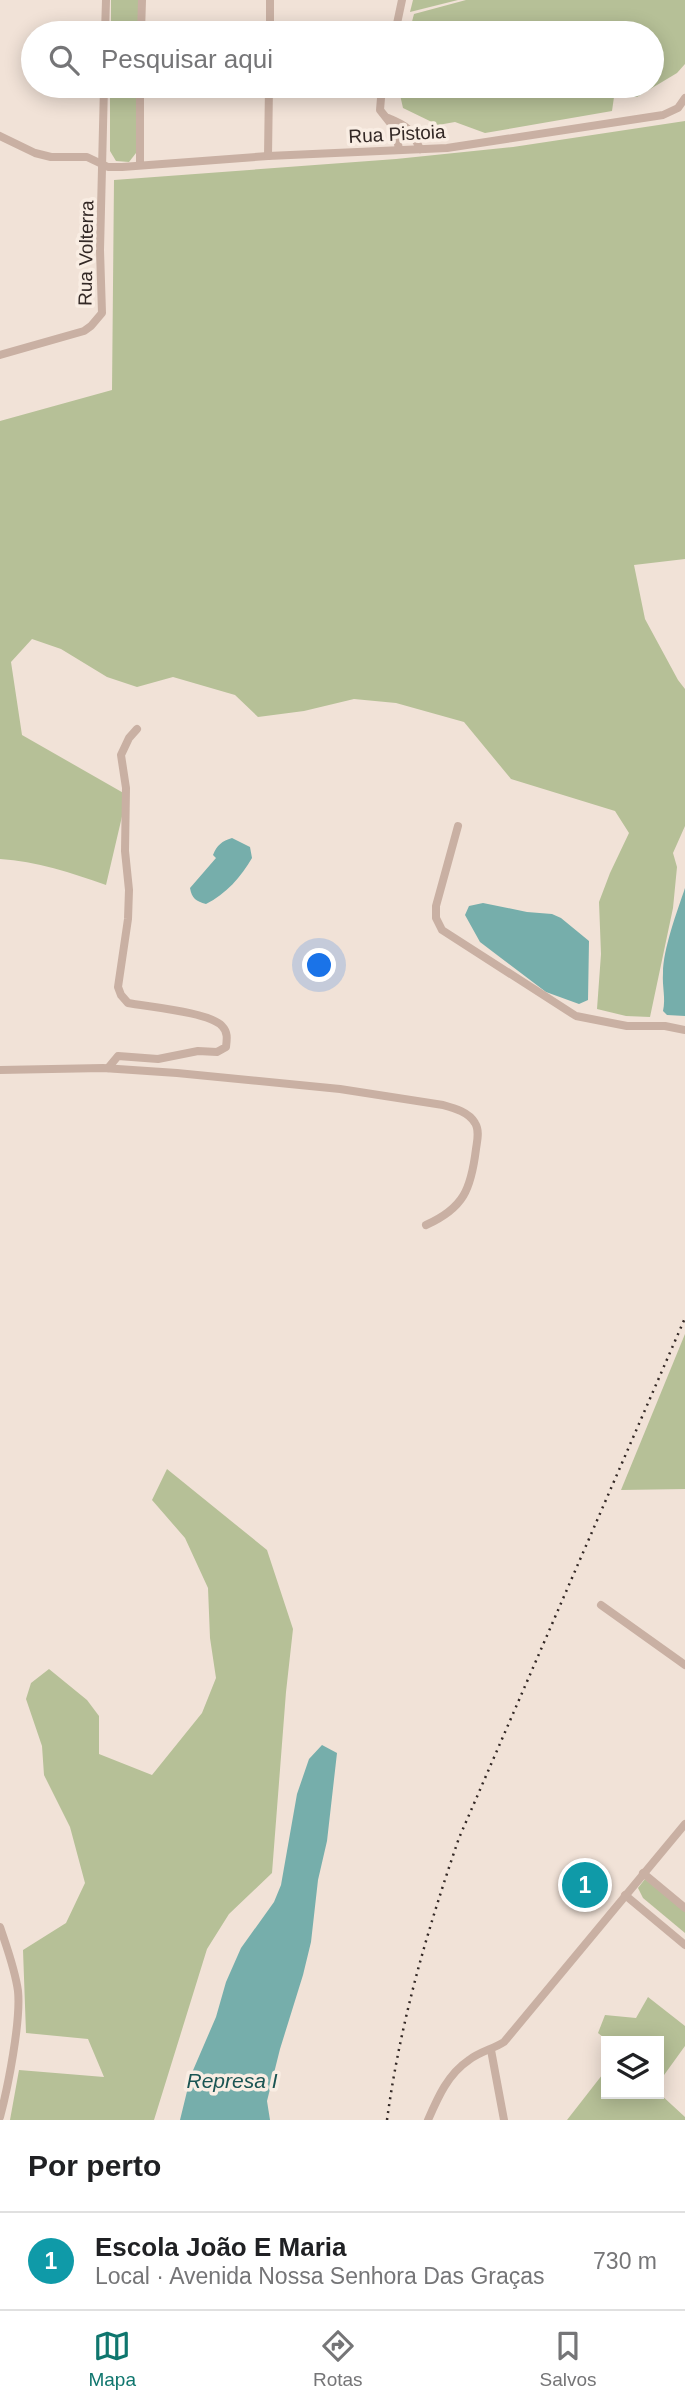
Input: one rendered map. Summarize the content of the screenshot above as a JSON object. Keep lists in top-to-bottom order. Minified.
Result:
{"streets":{"street":["Rua Pistoia","Rua Volterra"]},"crossings":[["Rua Pistoia","Rua Volterra"]],"water":["Represa I"],"page":{"search":"Pesquisar aqui","pins":"1","heading":"Por perto","list":[{"mark":"1","name":"Escola João E Maria","note":"Local · Avenida Nossa Senhora Das Graças","value":"730 m"}],"nav":["Mapa","Rotas","Salvos"]}}
